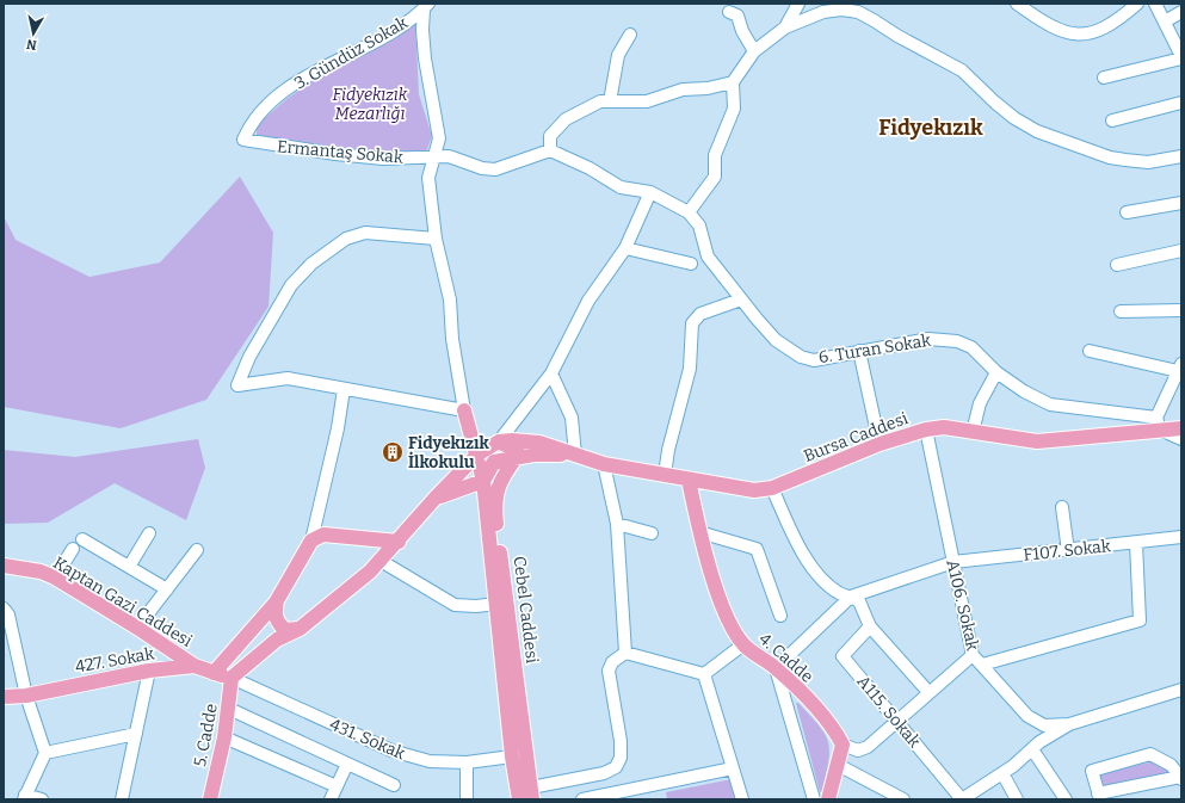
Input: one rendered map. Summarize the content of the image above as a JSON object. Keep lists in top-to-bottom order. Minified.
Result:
{"streets":{"main road":["Bursa Caddesi","Kaptan Gazi Caddesi","Cebel Caddesi","4. Cadde","427. Sokak","5. Cadde"],"street":["3. Gündüz Sokak","Ermantaş Sokak","6. Turan Sokak","F107. Sokak","A106. Sokak","A115. Sokak","431. Sokak"]},"crossings":[["3. Gündüz Sokak","Ermantaş Sokak"],["6. Turan Sokak","Bursa Caddesi"],["Bursa Caddesi","A106. Sokak"],["Bursa Caddesi","4. Cadde"],["F107. Sokak","A106. Sokak"],["Kaptan Gazi Caddesi","427. Sokak"],["Cebel Caddesi","431. Sokak"],["427. Sokak","5. Cadde"],["427. Sokak","431. Sokak"],["5. Cadde","431. Sokak"]],"districts":["Fidyekızık"],"parks":["Fidyekızık Mezarlığı"],"places":{"building":["Fidyekızık İlkokulu"]},"north":"bottom"}
